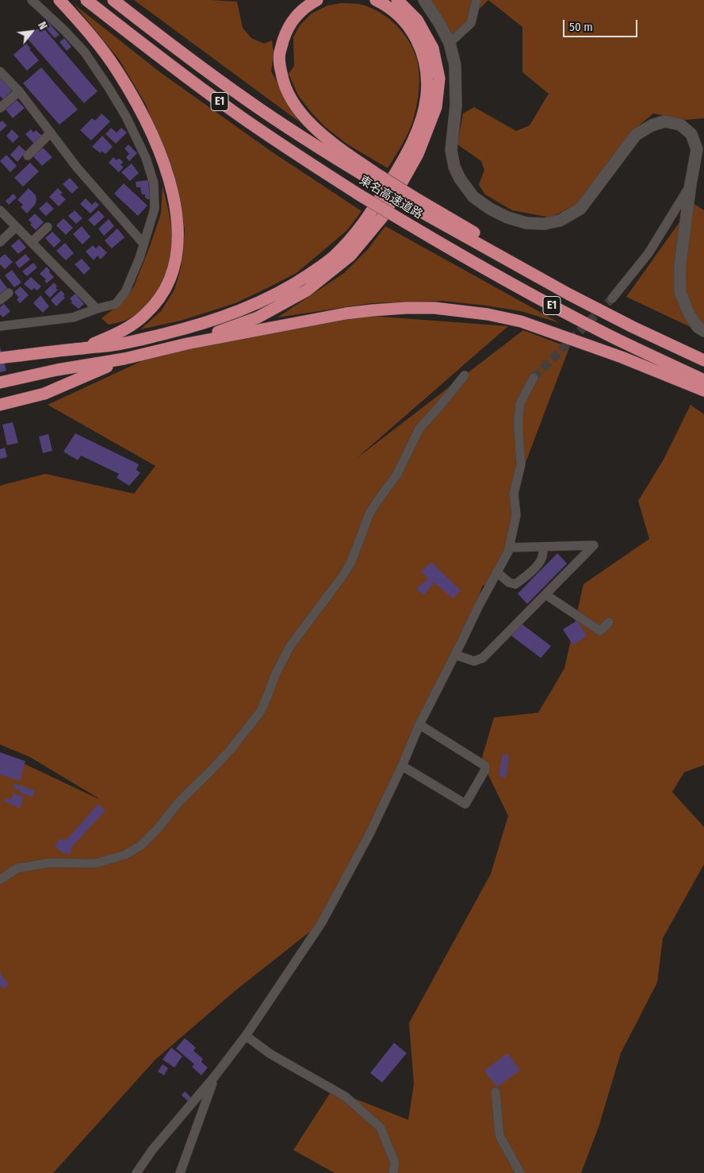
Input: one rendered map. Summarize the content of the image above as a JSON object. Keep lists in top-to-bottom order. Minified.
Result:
{"streets":{"highway":["E1","東名高速道路"]},"scale_bar":"50 m","north":"top right"}
